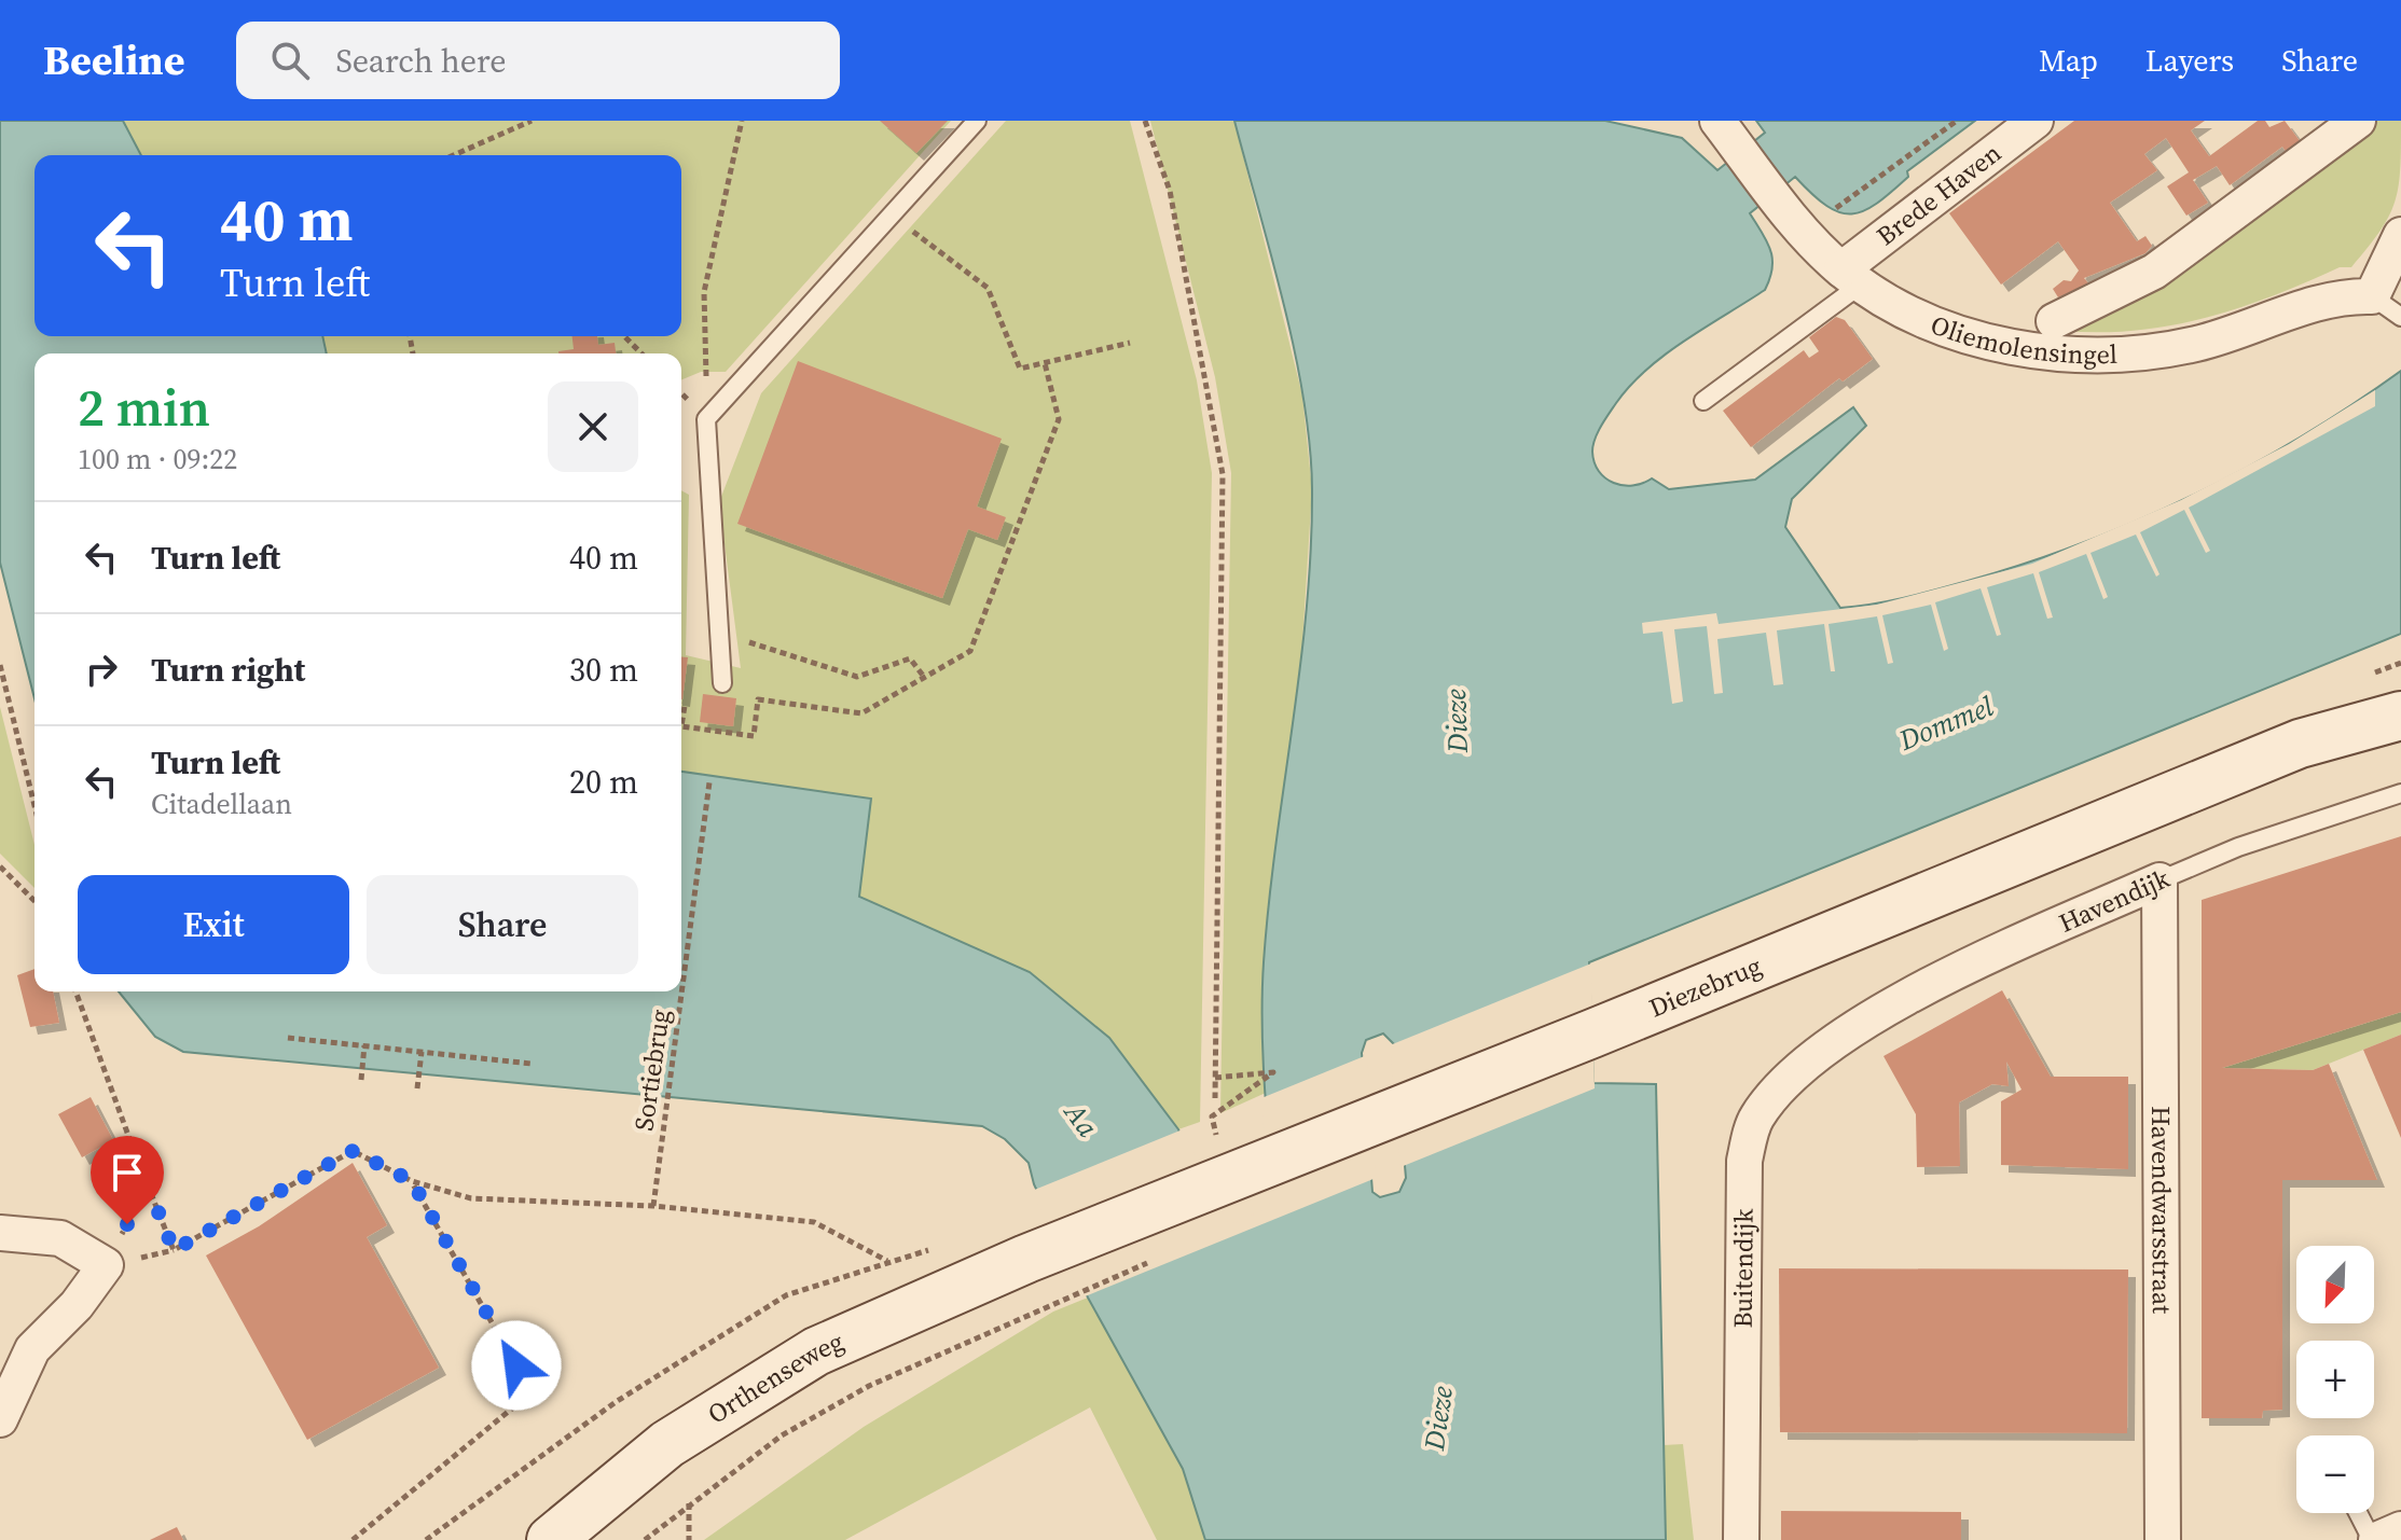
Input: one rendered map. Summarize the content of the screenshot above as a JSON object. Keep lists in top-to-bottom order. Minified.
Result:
{"streets":{"street":["Brede Haven","Oliemolensingel","Havendijk","Diezebrug","Havendwarsstraat","Buitendijk","Orthenseweg"],"path":["Sortiebrug"]},"crossings":[["Brede Haven","Oliemolensingel"],["Havendijk","Havendwarsstraat"],["Havendijk","Buitendijk"],["Diezebrug","Orthenseweg"]],"water":["Dieze","Dommel","Aa"],"north":"bottom left","page":{"header":"Beeline","search":"Search here","nav":["Map","Layers","Share"],"turn":["40 m","Turn left"],"heading":["2 min","100 m · 09:22"],"list":[{"name":"Turn left","value":"40 m"},{"name":"Turn right","value":"30 m"},{"name":"Turn left","note":"Citadellaan","value":"20 m"}],"buttons":["Exit","Share"],"map_buttons":["+","−"]}}
